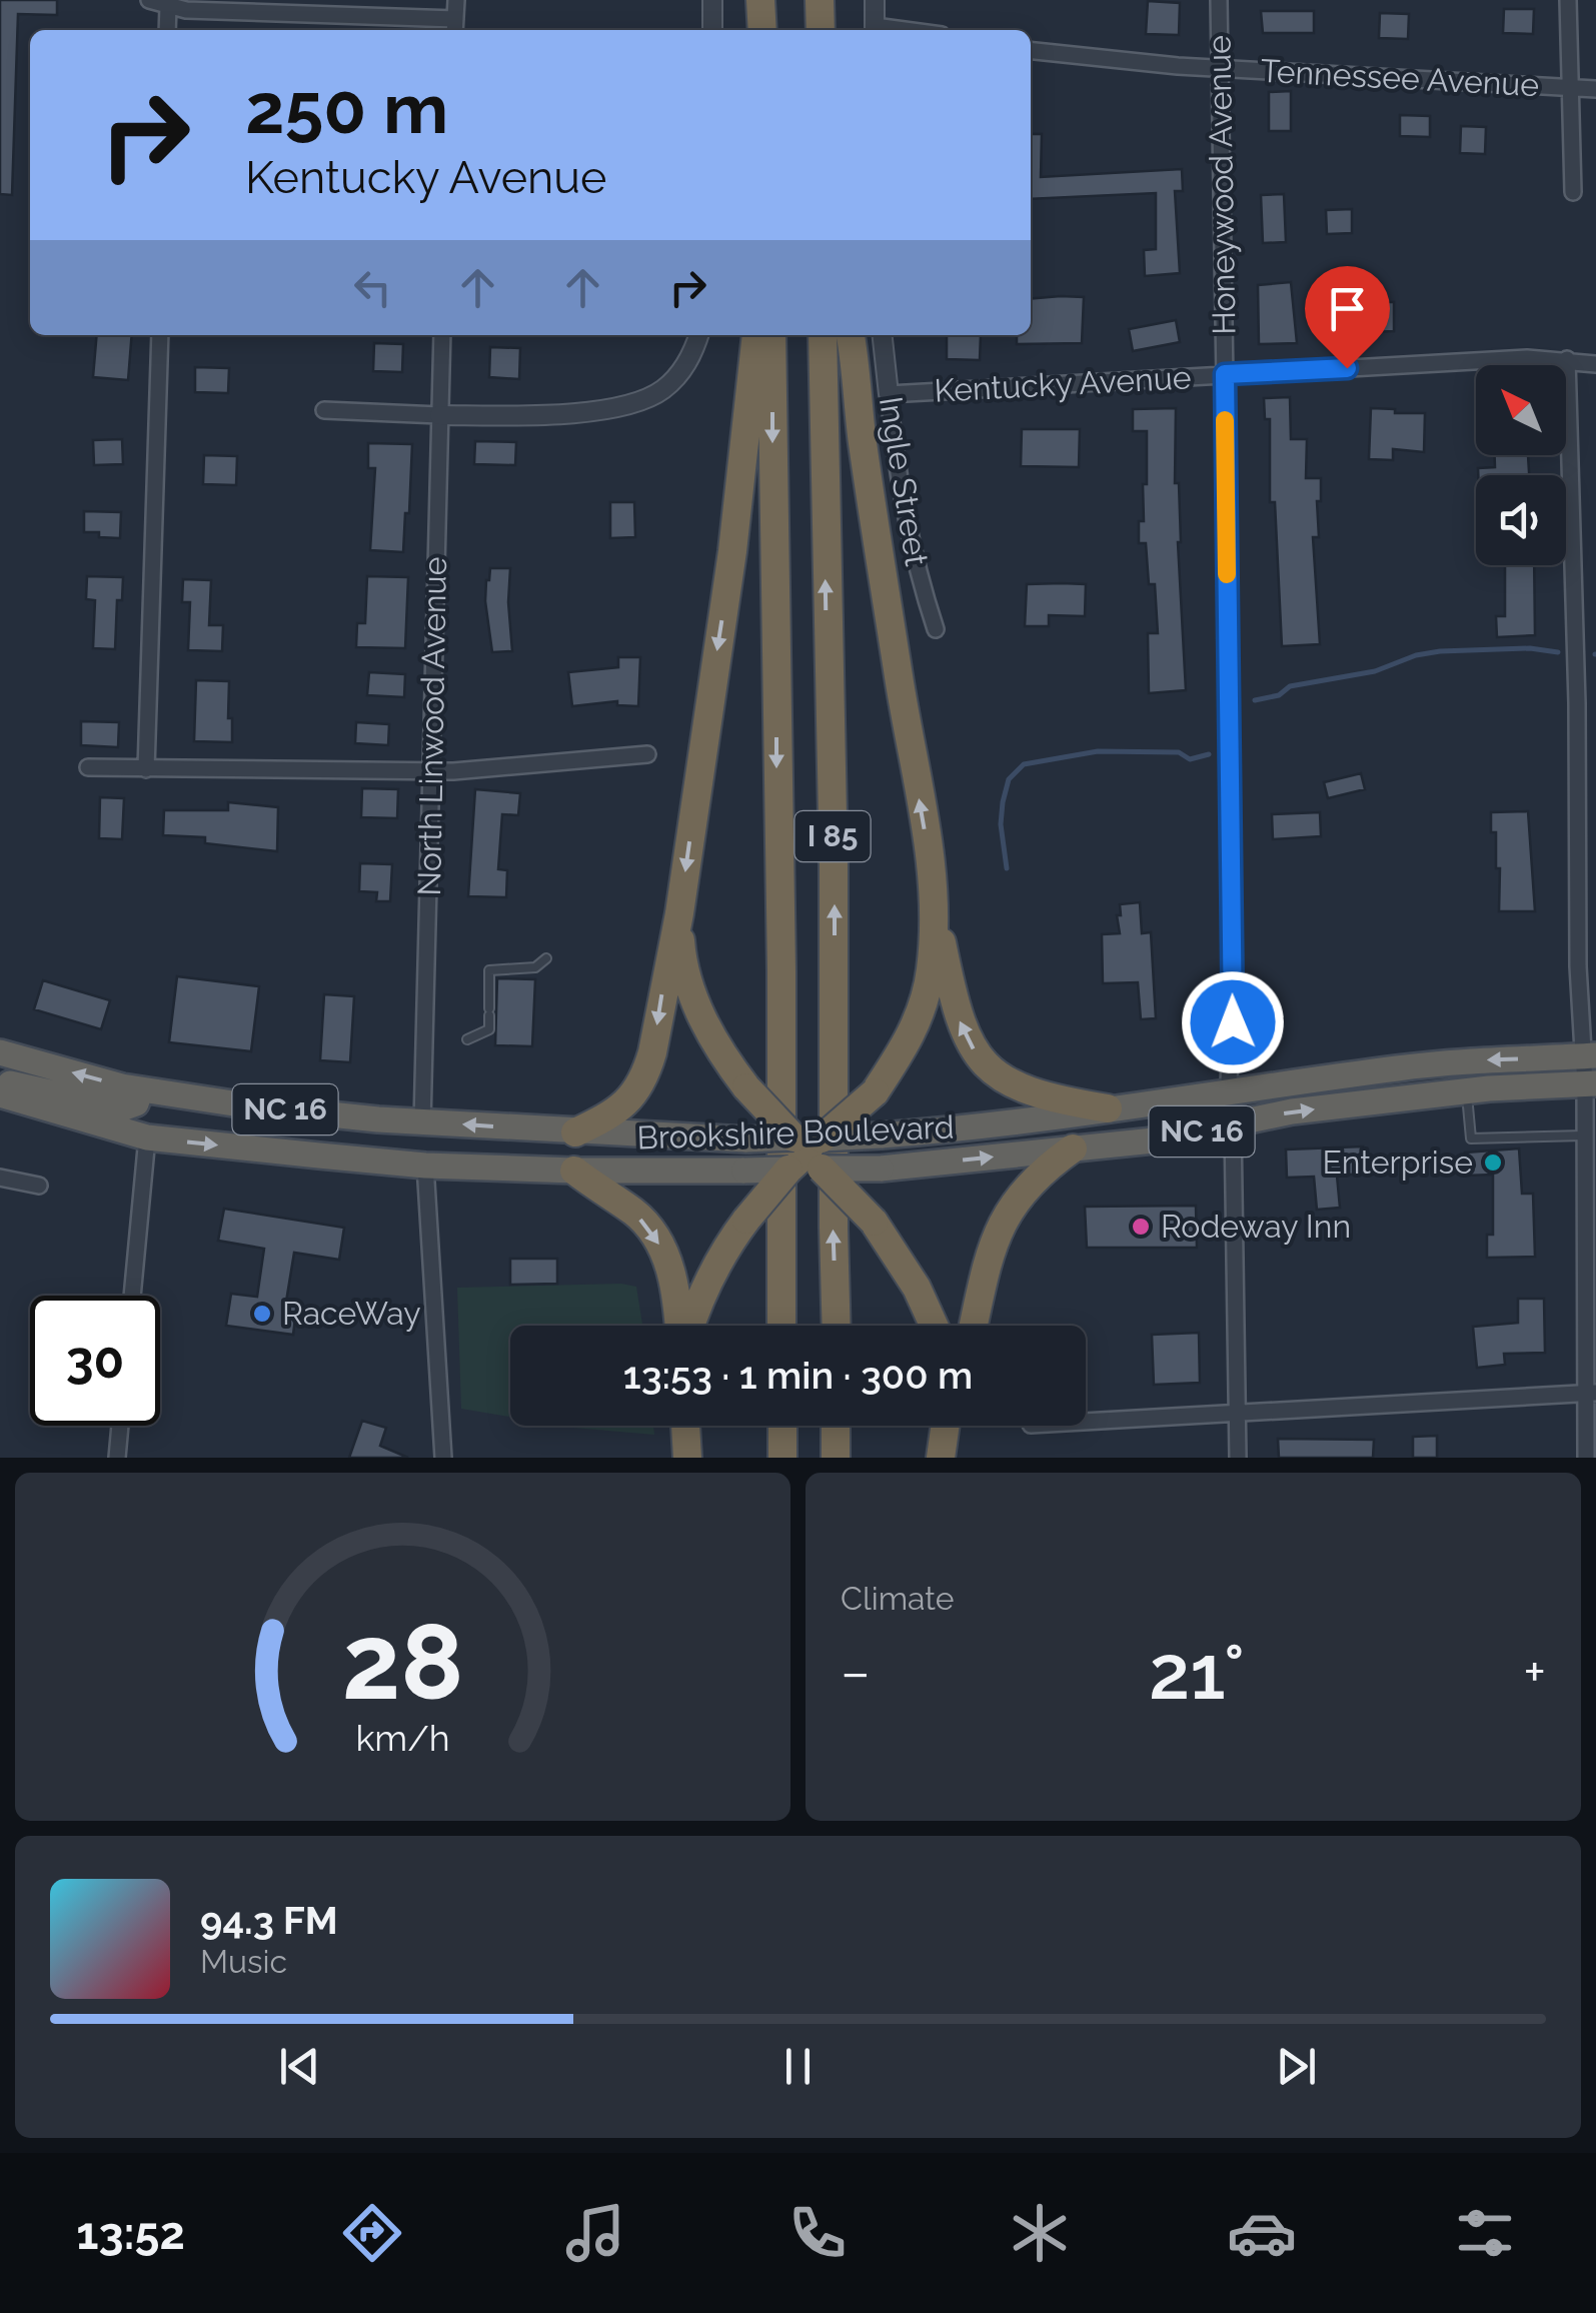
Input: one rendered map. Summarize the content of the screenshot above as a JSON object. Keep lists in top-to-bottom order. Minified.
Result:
{"streets":{"highway":["I 85","NC 16","Brookshire Boulevard"],"street":["Tennessee Avenue","Honeywood Avenue","Kentucky Avenue","Ingle Street","North Linwood Avenue"]},"crossings":[["Tennessee Avenue","Honeywood Avenue"],["Honeywood Avenue","Kentucky Avenue"],["Honeywood Avenue","Brookshire Boulevard"],["Kentucky Avenue","Ingle Street"],["North Linwood Avenue","Brookshire Boulevard"]],"places":["Enterprise","Rodeway Inn","RaceWay"],"north":"top left","page":{"turn":["250 m","Kentucky Avenue"],"limit":"30","trip":"13:53 · 1 min · 300 m","tile":"Climate","heat":["−","21°","+"],"song":["94.3 FM","Music"],"tabs":"13:52","gauge":["28","km/h"]}}
